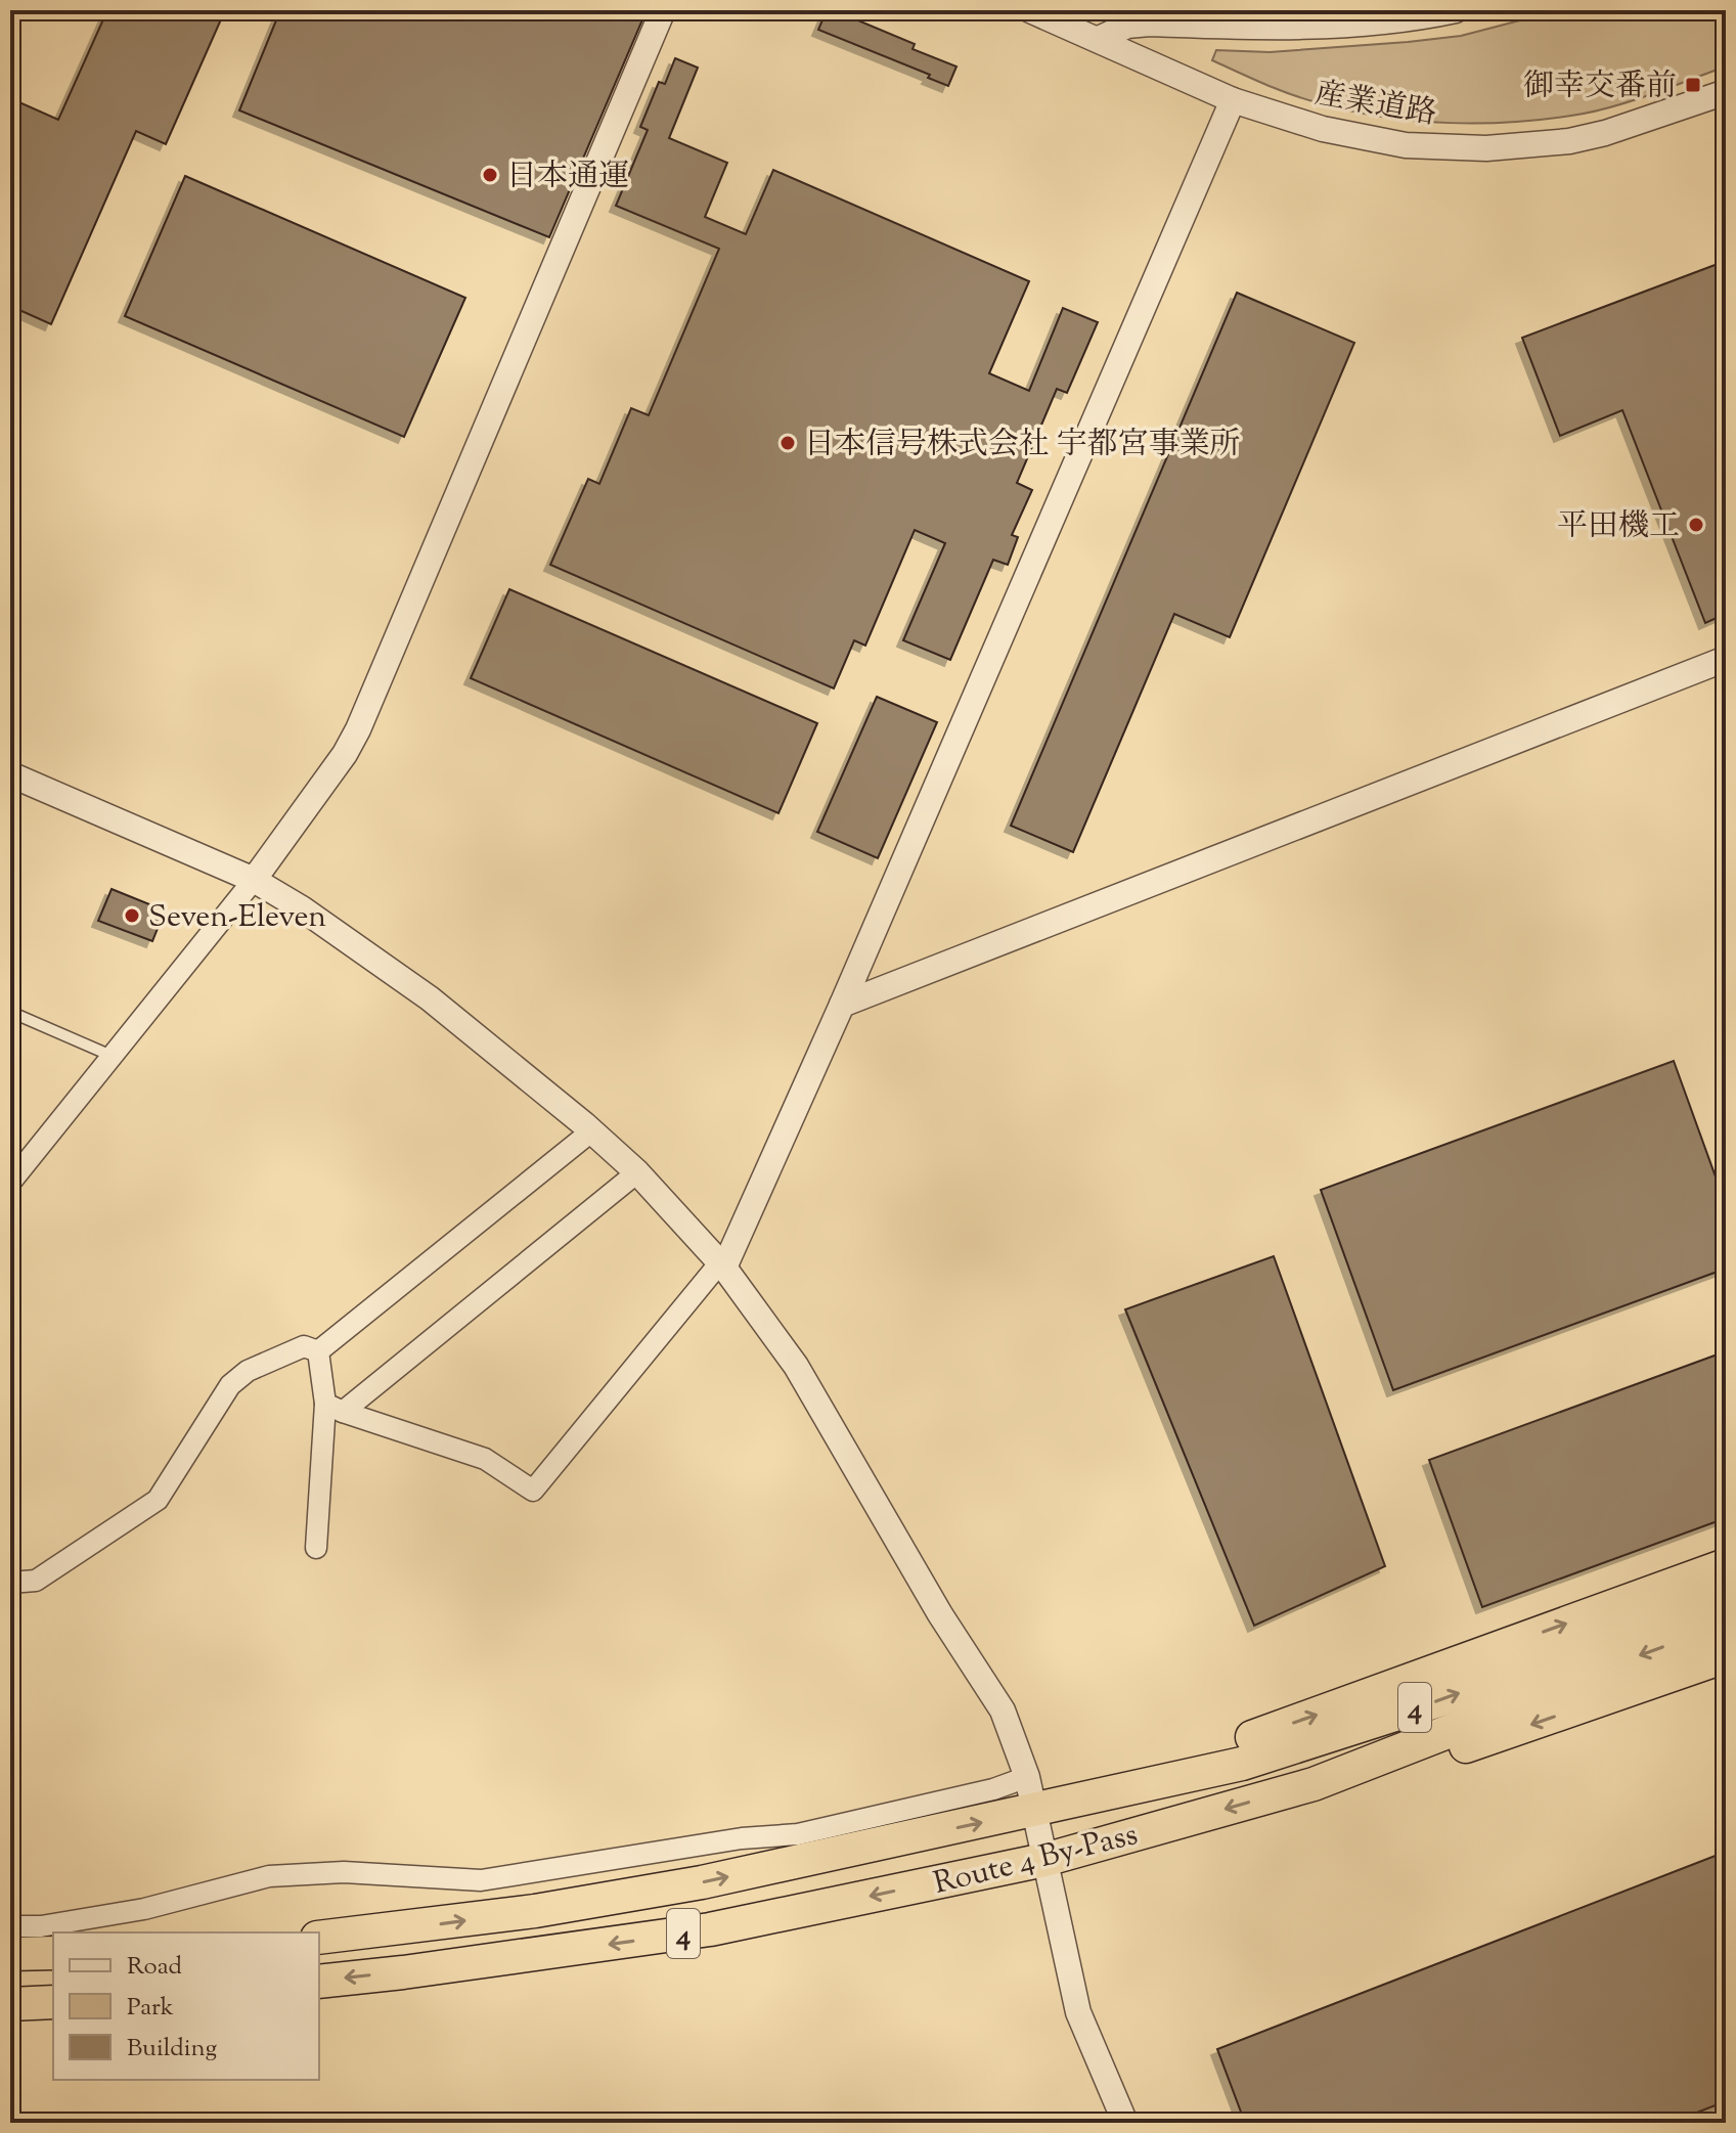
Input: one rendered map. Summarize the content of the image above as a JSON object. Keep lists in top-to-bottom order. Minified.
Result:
{"streets":{"highway":["4","Route 4 By-Pass"],"street":["産業道路"]},"places":{"transit":["御幸交番前"],"other":["日本通運","日本信号株式会社 宇都宮事業所","平田機工","Seven-Eleven"]},"legend":["Road","Park","Building"]}
